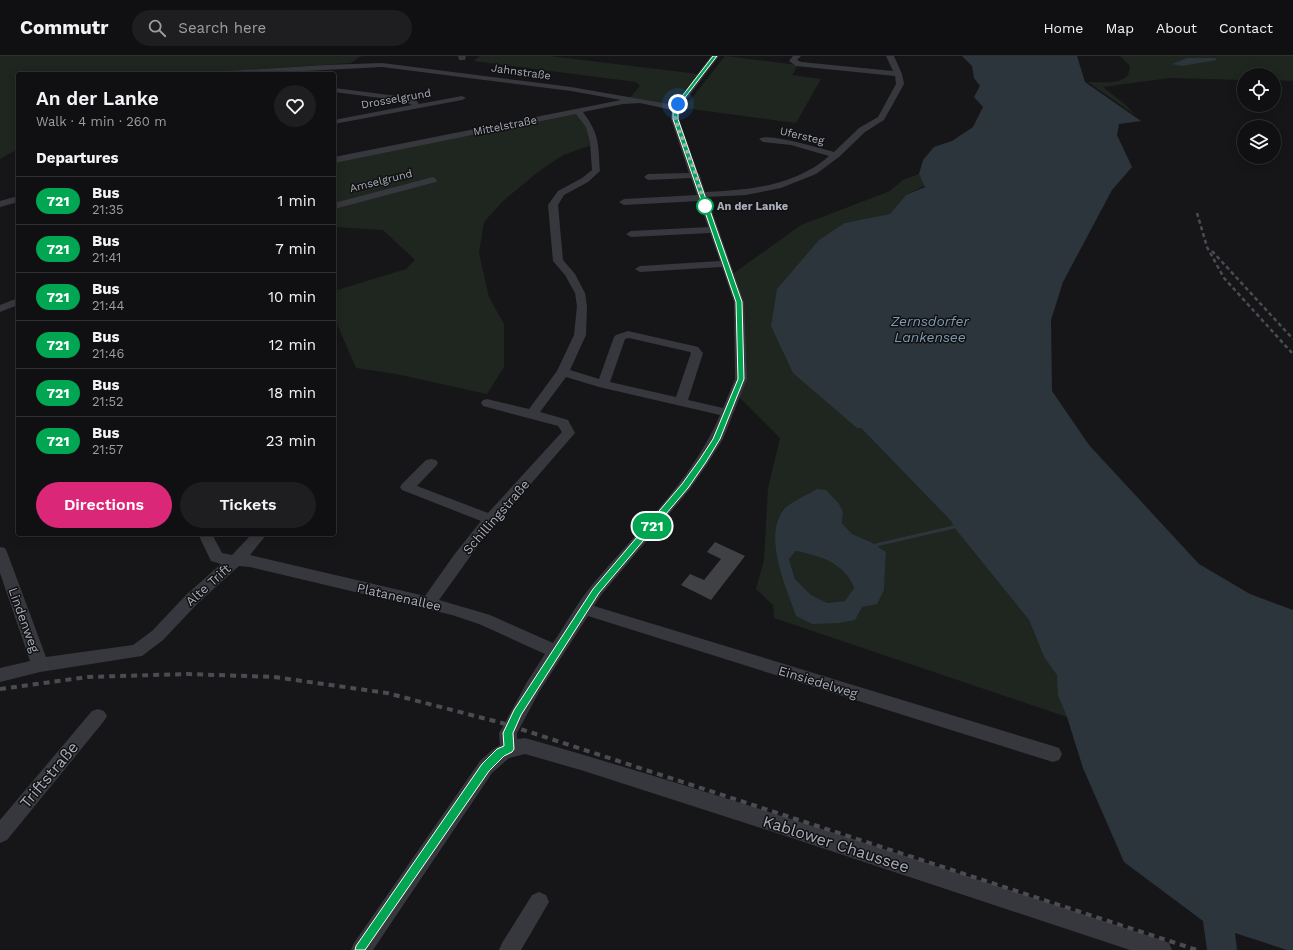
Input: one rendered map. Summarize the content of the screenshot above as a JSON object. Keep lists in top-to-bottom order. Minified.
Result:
{"streets":{"street":["Jahnstraße","Drosselgrund","Mittelstraße","Ufersteg","Amselgrund","Schillingstraße","Alte Trift","Platanenallee","Lindenweg","Einsiedelweg","Triftstraße","Kablower Chaussee"]},"crossings":[["Jahnstraße","Mittelstraße"],["Schillingstraße","Platanenallee"],["Alte Trift","Platanenallee"],["Alte Trift","Lindenweg"]],"water":["Zernsdorfer Lankensee"],"places":["An der Lanke"],"lines":["bus line 721"],"page":{"header":"Commutr","search":"Search here","nav":["Home","Map","About","Contact"],"on_map":"721","heading":[["An der Lanke","Walk · 4 min · 260 m"],"Departures"],"list":[{"mark":"721","name":"Bus","note":"21:35","value":"1 min"},{"mark":"721","name":"Bus","note":"21:41","value":"7 min"},{"mark":"721","name":"Bus","note":"21:44","value":"10 min"},{"mark":"721","name":"Bus","note":"21:46","value":"12 min"},{"mark":"721","name":"Bus","note":"21:52","value":"18 min"},{"mark":"721","name":"Bus","note":"21:57","value":"23 min"}],"buttons":["Directions","Tickets"]}}
